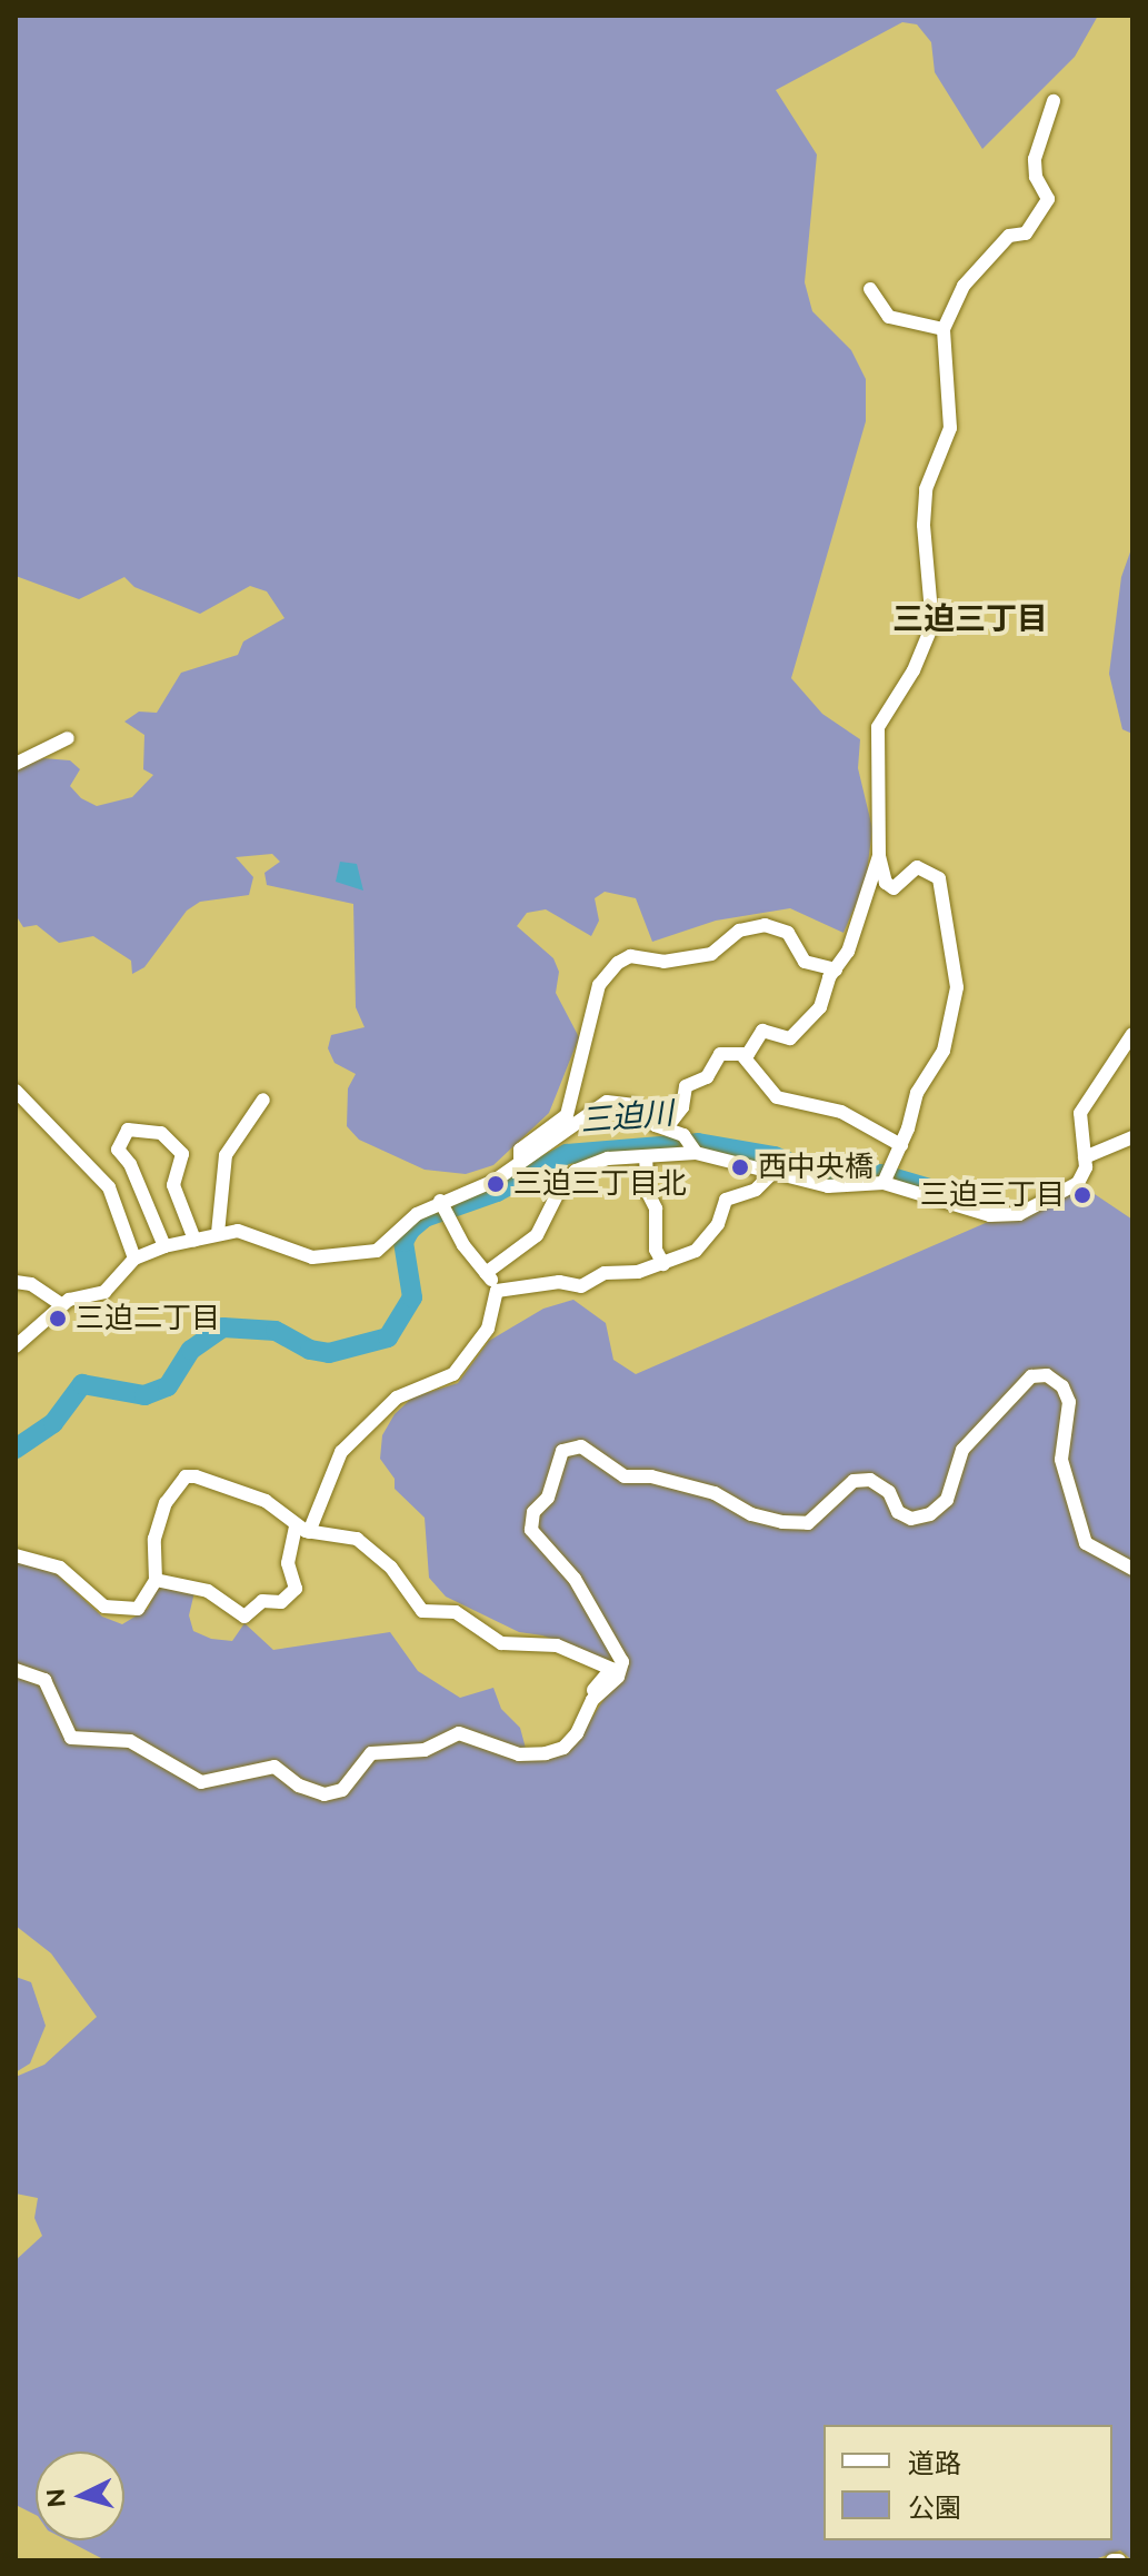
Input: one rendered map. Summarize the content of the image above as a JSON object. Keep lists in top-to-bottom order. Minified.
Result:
{"districts":["三迫三丁目"],"water":["三迫川"],"places":["西中央橋","三迫三丁目北","三迫三丁目","三迫二丁目"],"legend":["道路","公園"],"north":"left"}
